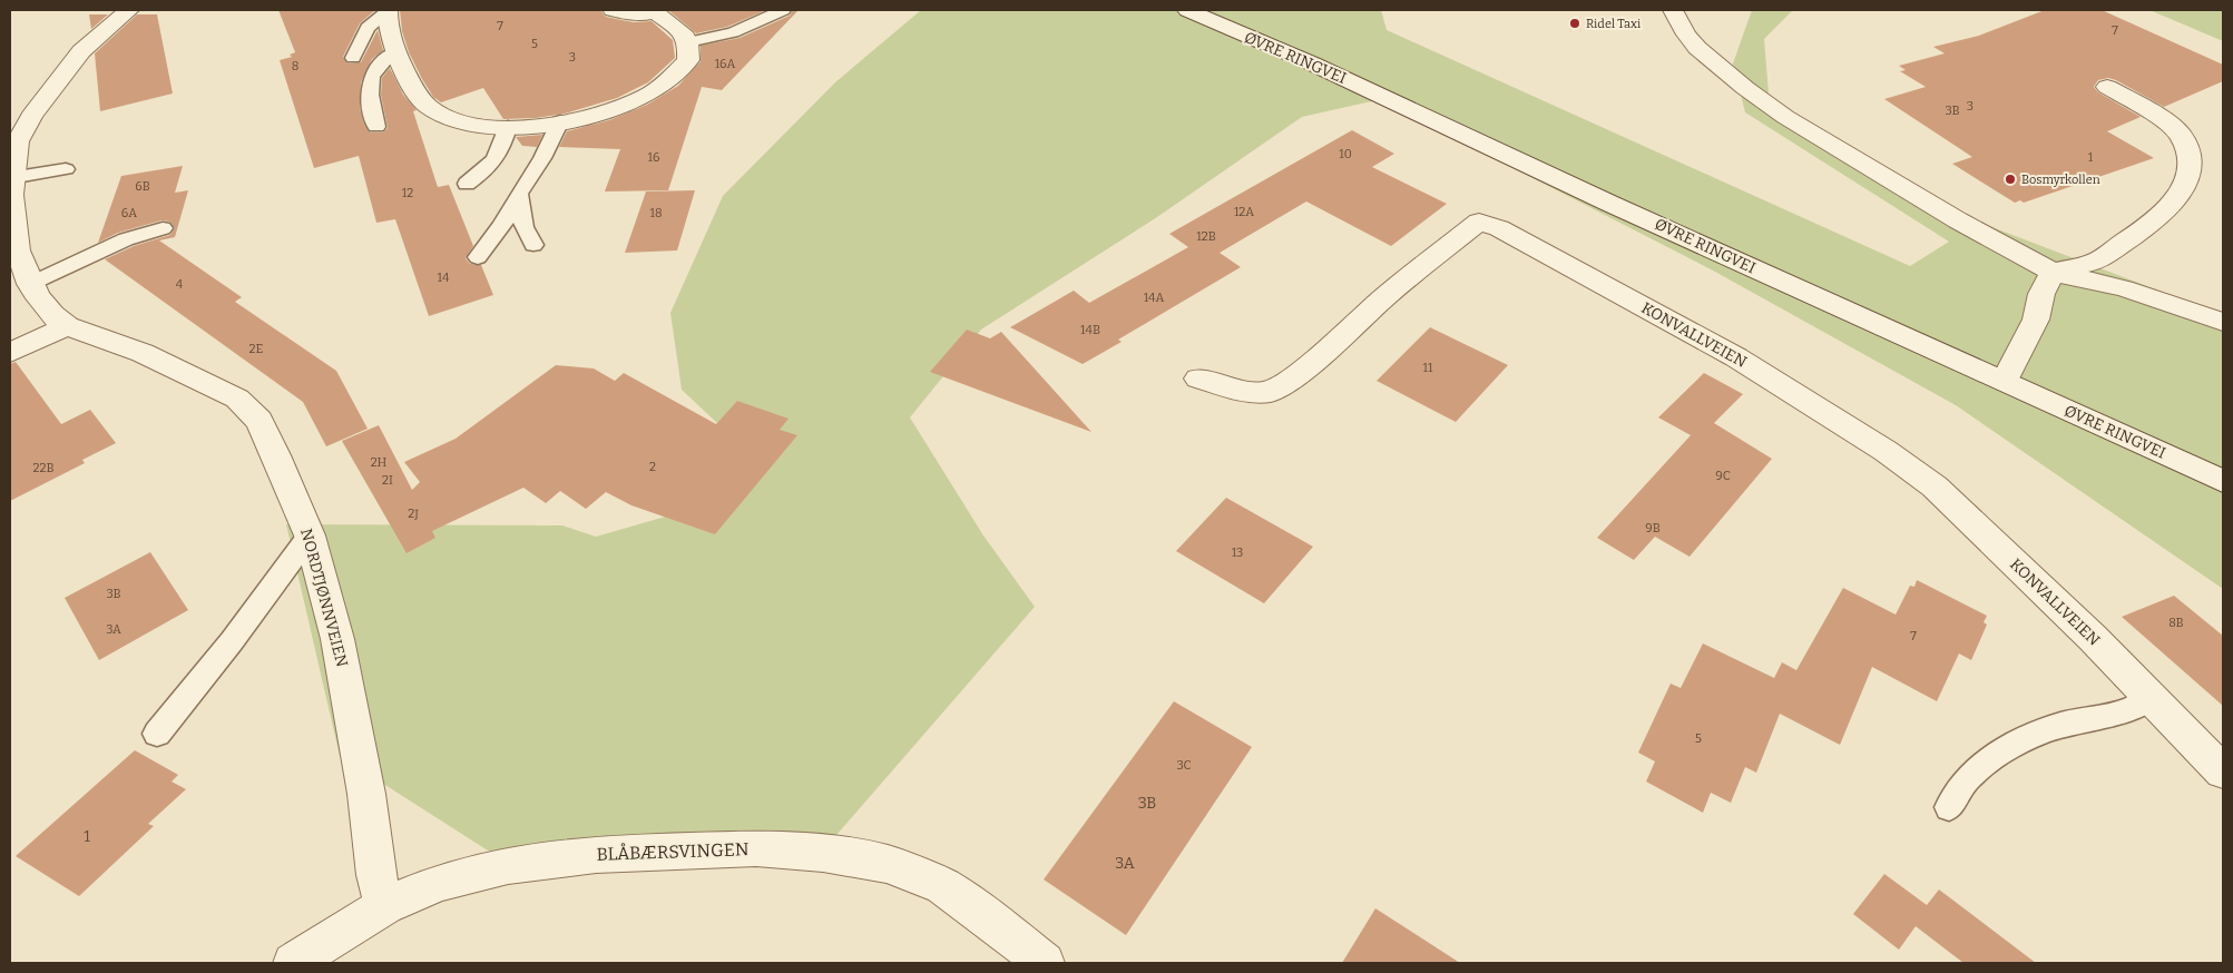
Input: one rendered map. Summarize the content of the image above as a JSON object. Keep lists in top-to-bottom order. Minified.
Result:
{"streets":{"street":["ØVRE RINGVEI","KONVALLVEIEN","NORDTJØNNVEIEN","BLÅBÆRSVINGEN"]},"crossings":[["NORDTJØNNVEIEN","BLÅBÆRSVINGEN"]],"places":["Ridel Taxi","Bosmyrkollen"],"house_numbers":["7","7","5","3","16A","8","3","3B","10","16","1","6B","12","12A","6A","18","12B","14","4","14A","14B","2E","11","2H","2","22B","9C","2I","2J","9B","13","3B","8B","3A","7","5","3C","3B","1","3A"]}
